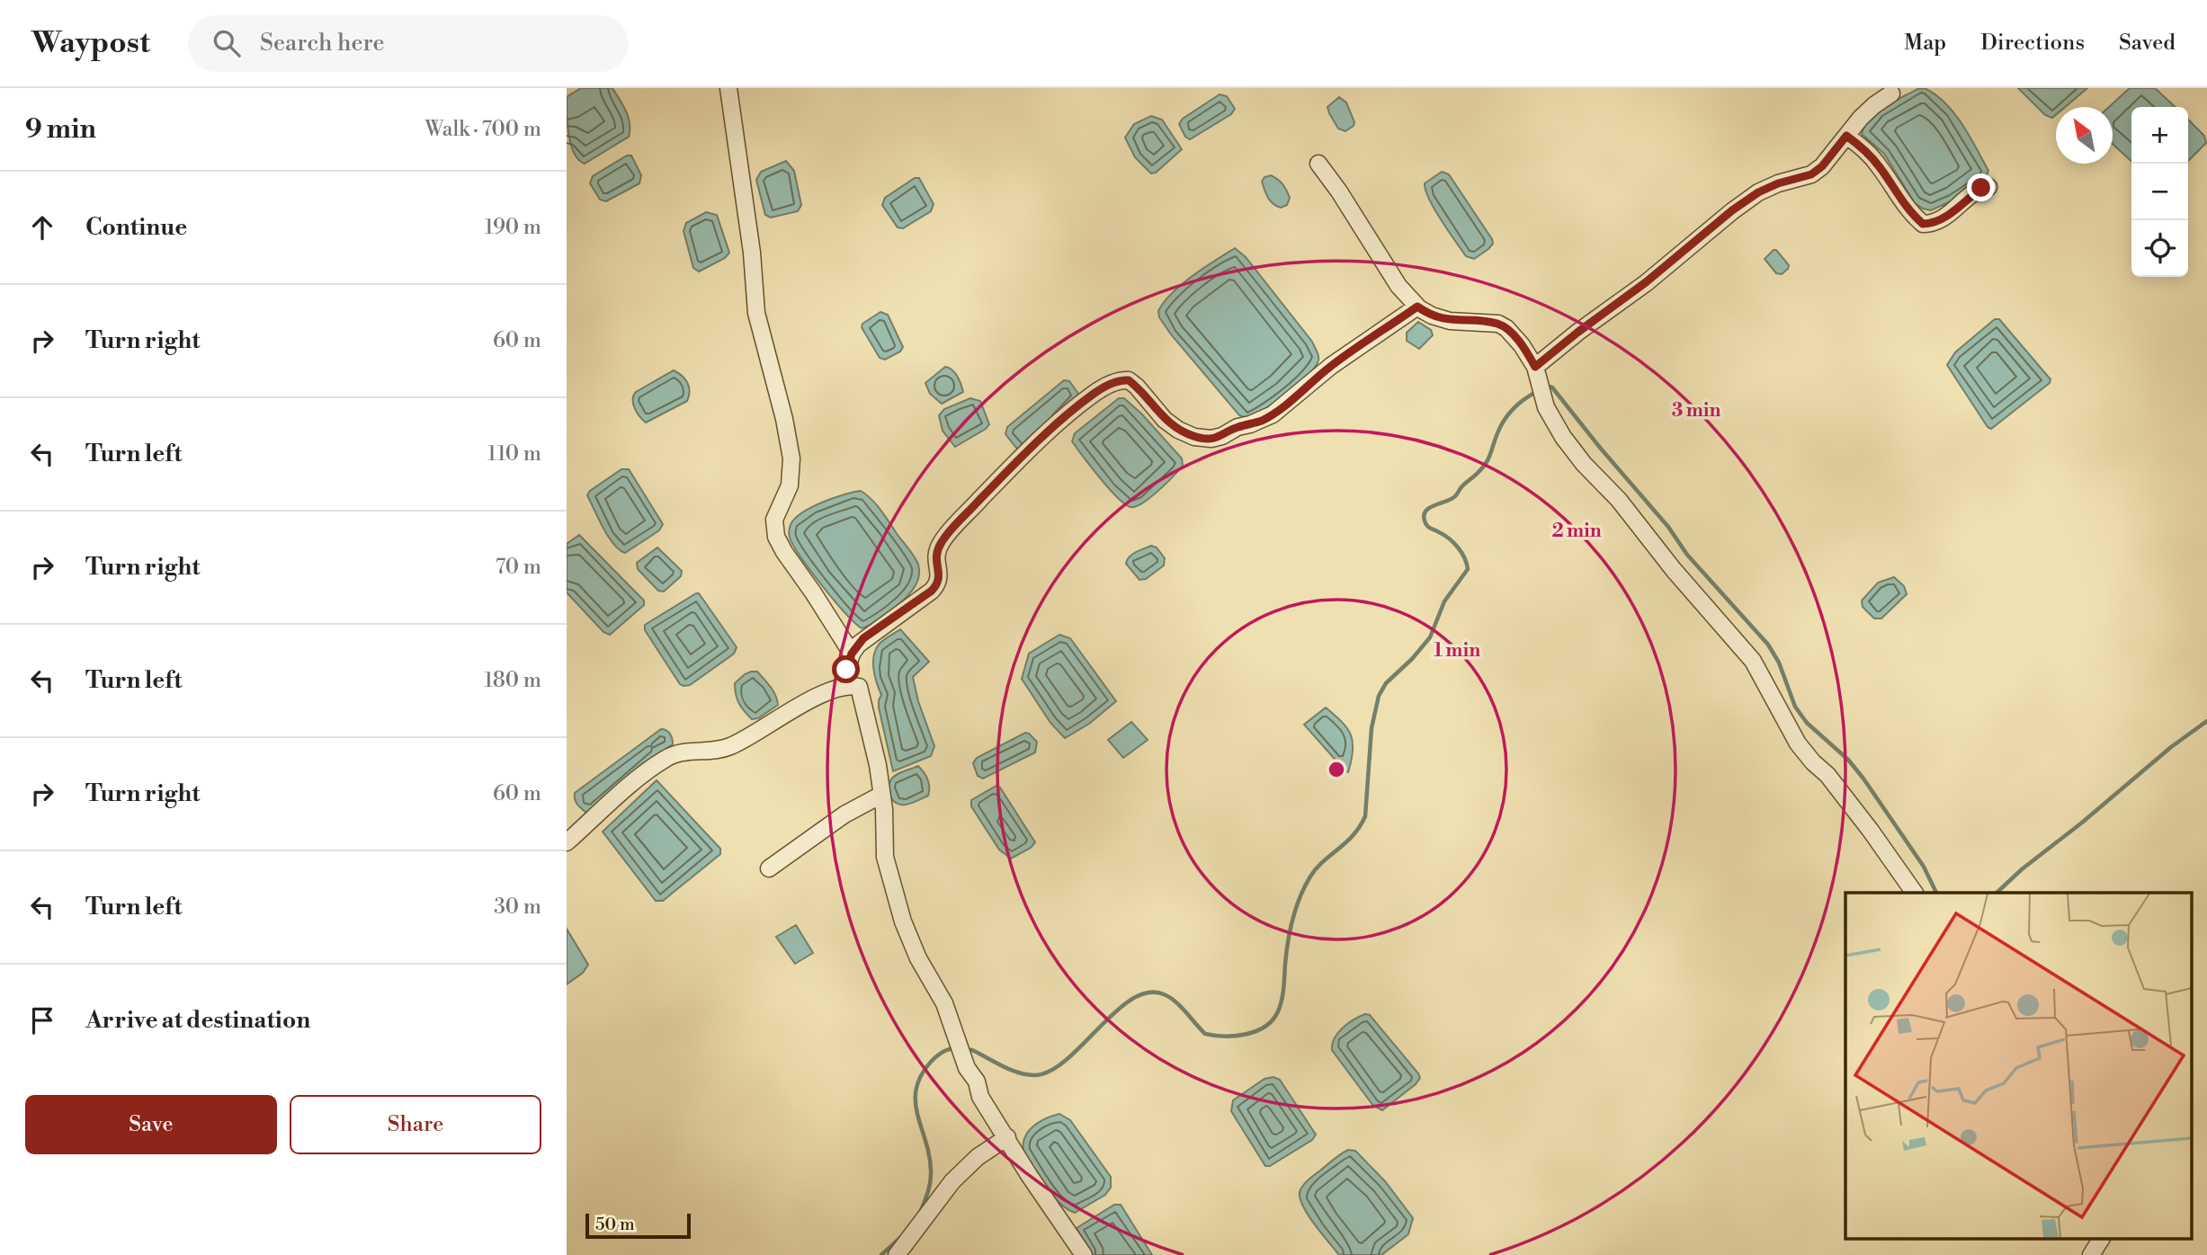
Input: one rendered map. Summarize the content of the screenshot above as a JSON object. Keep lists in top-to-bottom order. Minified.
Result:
{"scale_bar":"50 m","north":"top left","page":{"header":"Waypost","search":"Search here","nav":["Map","Directions","Saved"],"heading":["9 min","Walk · 700 m"],"map_buttons":["+","−"],"list":[["Continue","190 m"],["Turn right","60 m"],["Turn left","110 m"],["Turn right","70 m"],["Turn left","180 m"],["Turn right","60 m"],["Turn left","30 m"],"Arrive at destination"],"buttons":["Save","Share"],"scale":"50 m"},"rings":["3 min","2 min","1 min"]}
